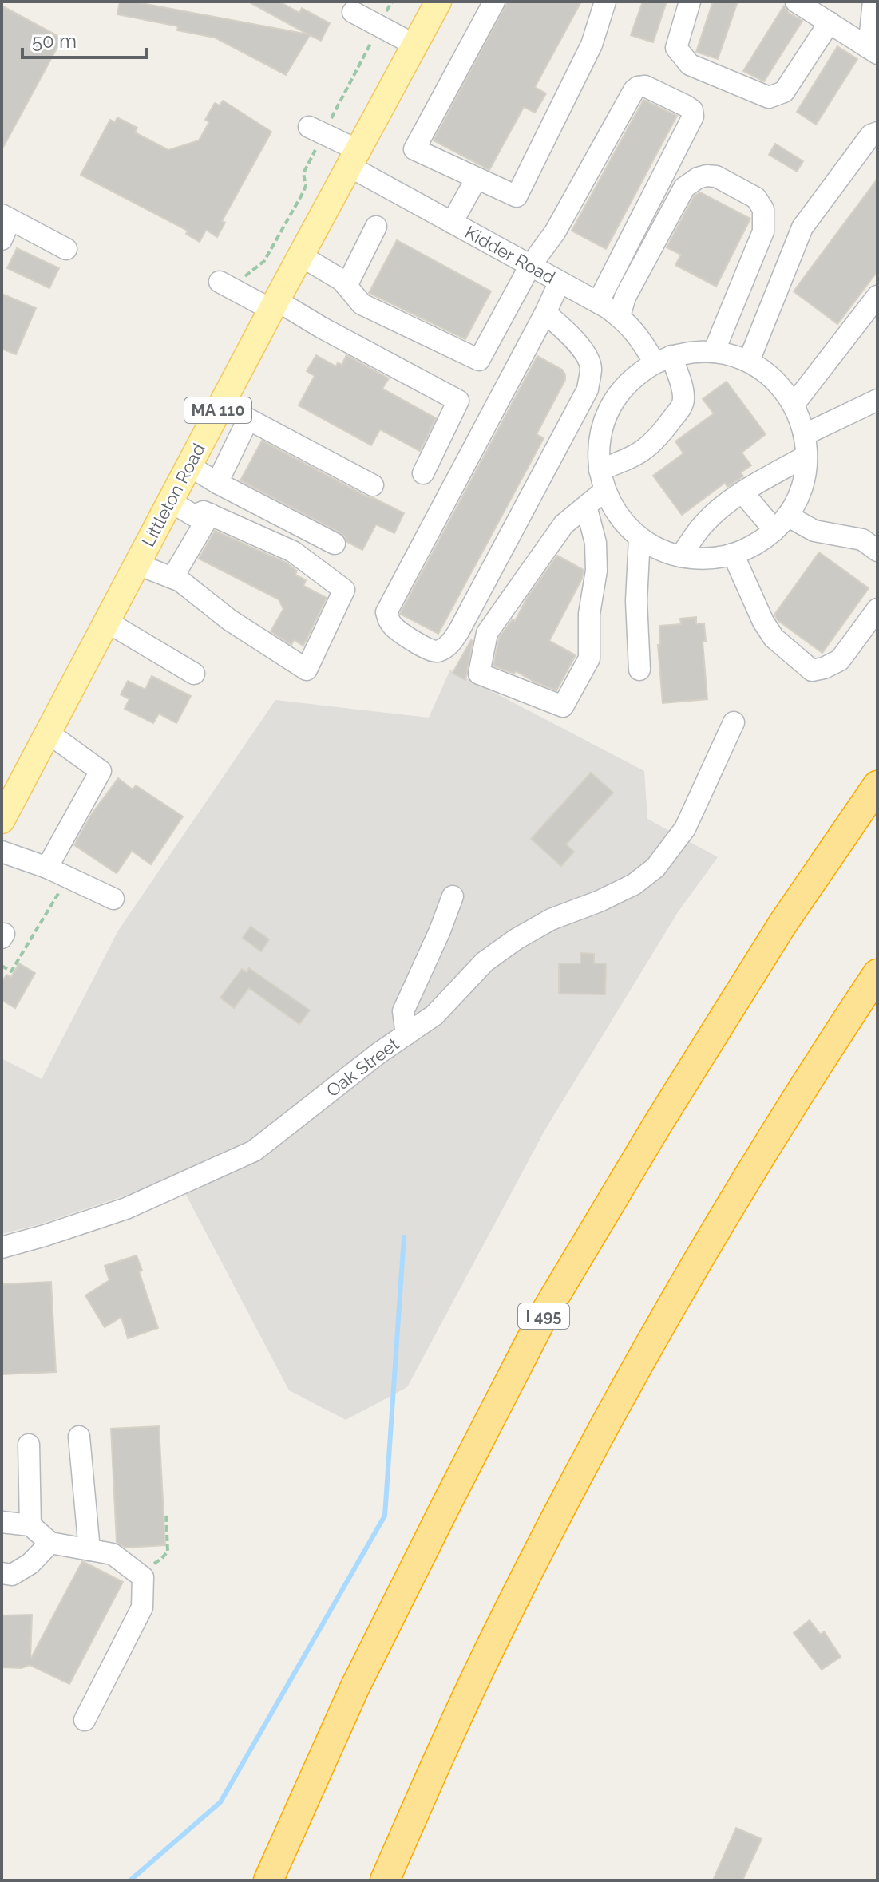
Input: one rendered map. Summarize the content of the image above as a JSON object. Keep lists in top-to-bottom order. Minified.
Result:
{"streets":{"highway":["I 495"],"main road":["MA 110","Littleton Road"],"street":["Kidder Road","Oak Street"]},"crossings":[["Kidder Road","Littleton Road"]],"scale_bar":"50 m"}
